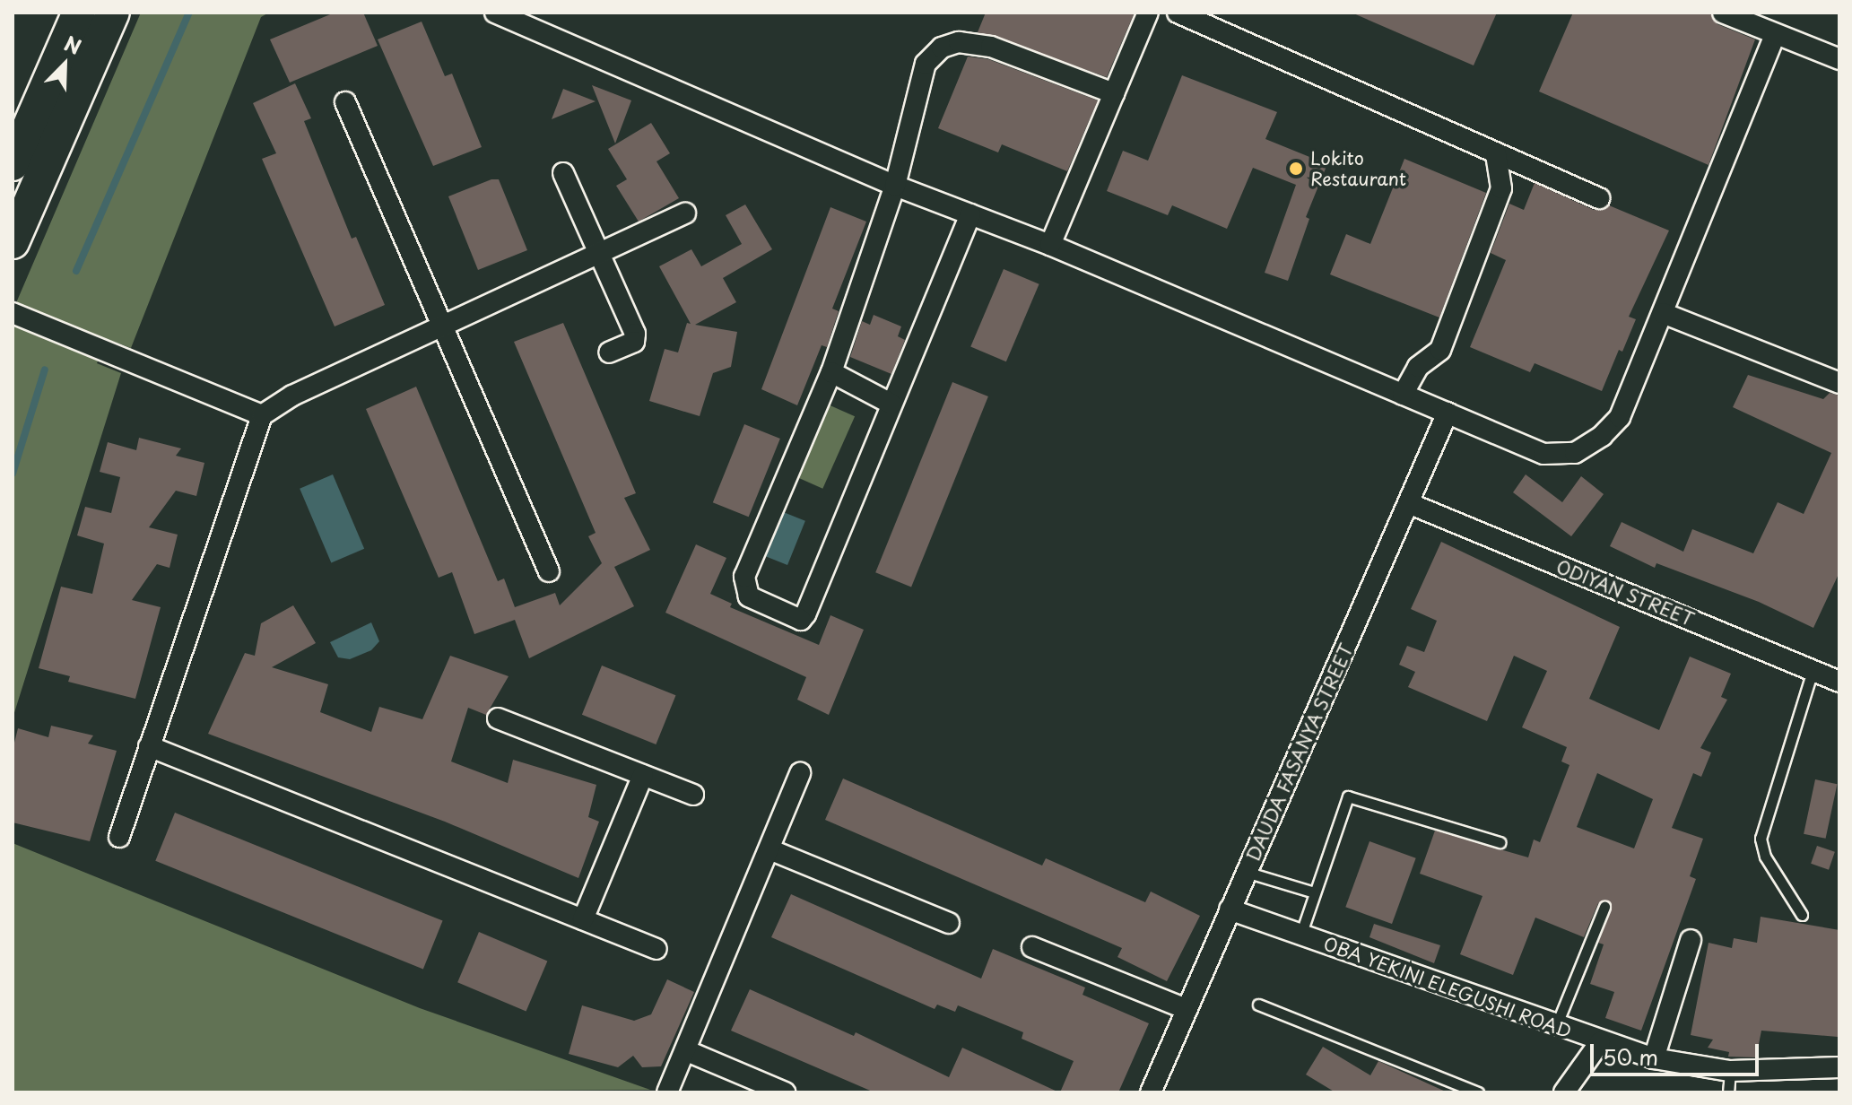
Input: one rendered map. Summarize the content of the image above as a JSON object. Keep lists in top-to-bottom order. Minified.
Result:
{"streets":{"street":["ODIYAN STREET","DAUDA FASANYA STREET","OBA YEKINI ELEGUSHI ROAD"]},"crossings":[["ODIYAN STREET","DAUDA FASANYA STREET"],["DAUDA FASANYA STREET","OBA YEKINI ELEGUSHI ROAD"]],"places":["Lokito Restaurant"],"scale_bar":"50 m","north":"top right"}
